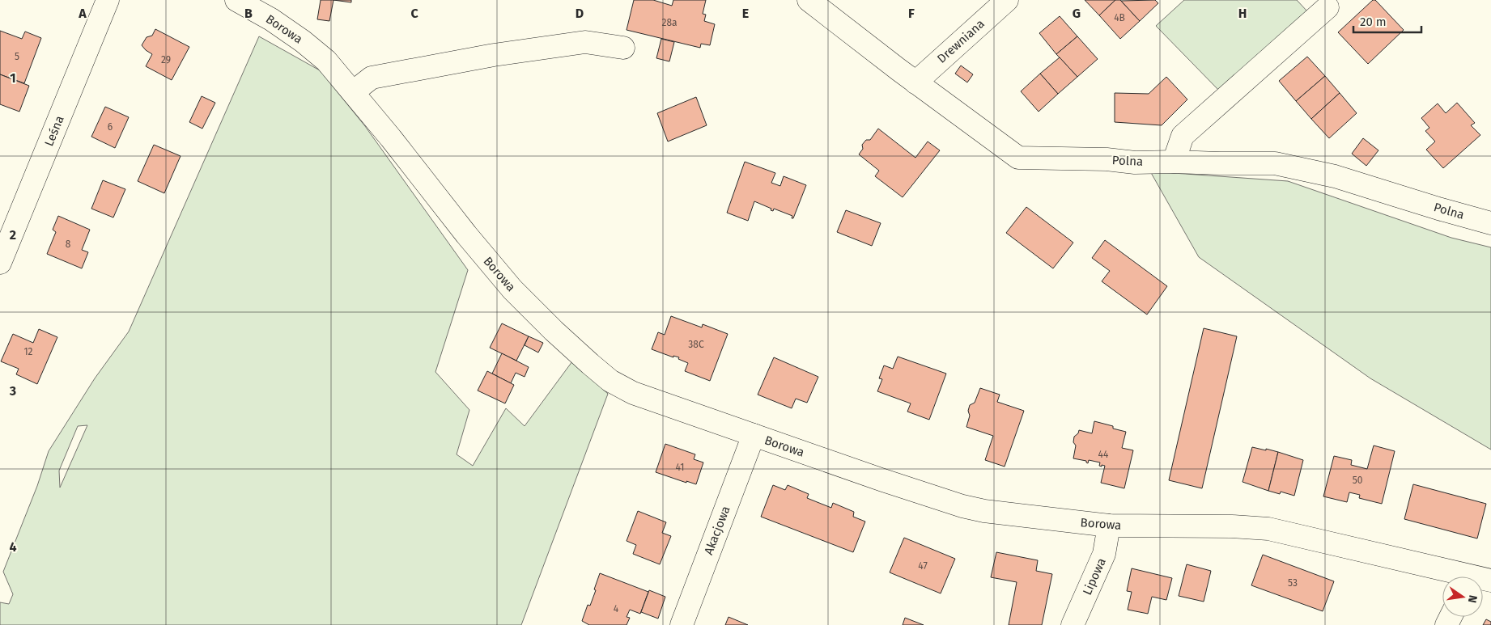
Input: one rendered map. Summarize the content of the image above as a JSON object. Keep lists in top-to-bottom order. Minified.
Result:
{"streets":{"street":["Borowa","Drewniana","Leśna","Polna","Akacjowa","Lipowa"]},"crossings":[["Borowa","Akacjowa"],["Borowa","Lipowa"],["Drewniana","Polna"]],"house_numbers":["4B","28a","5","29","6","8","38C","12","44","41","50","47","53","4"],"scale_bar":"20 m","north":"right","grid":{"columns":["A","B","C","D","E","F","G","H"],"rows":["1","2","3","4"]}}
